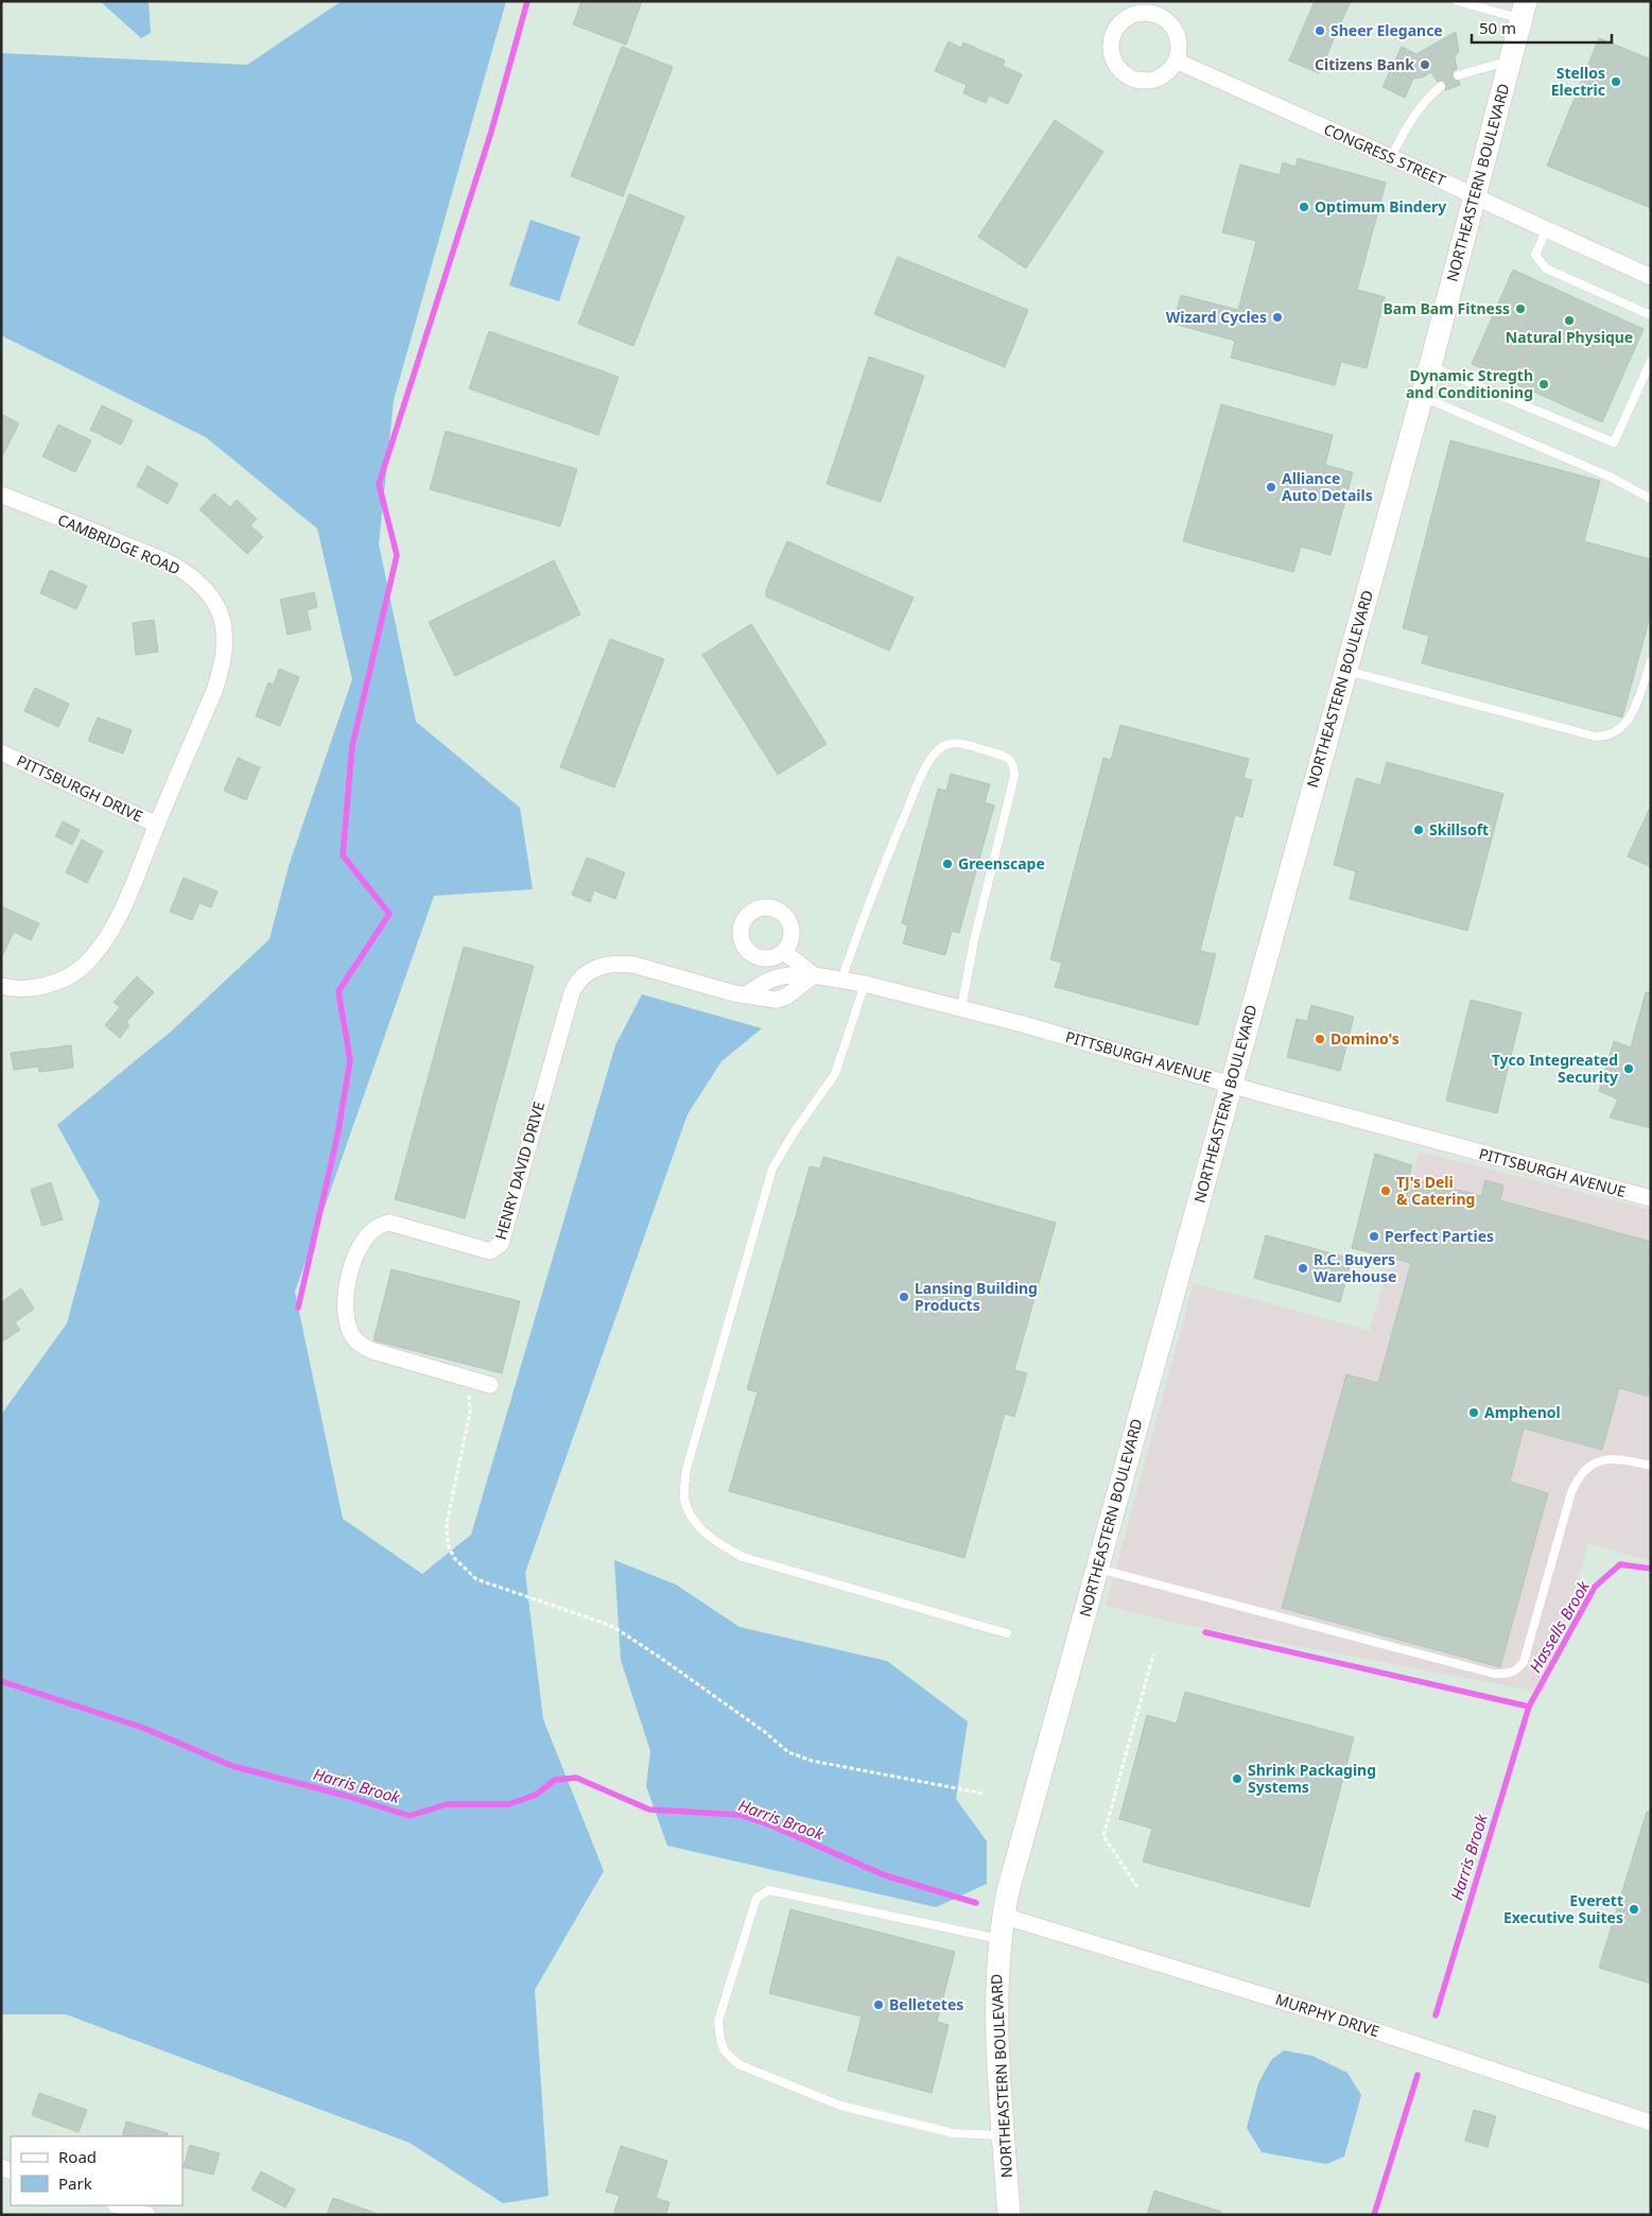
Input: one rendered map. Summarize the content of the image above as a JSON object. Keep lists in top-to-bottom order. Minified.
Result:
{"streets":{"street":["CONGRESS STREET","NORTHEASTERN BOULEVARD","CAMBRIDGE ROAD","PITTSBURGH DRIVE","PITTSBURGH AVENUE","HENRY DAVID DRIVE","MURPHY DRIVE"]},"crossings":[["CONGRESS STREET","NORTHEASTERN BOULEVARD"],["NORTHEASTERN BOULEVARD","PITTSBURGH AVENUE"],["NORTHEASTERN BOULEVARD","MURPHY DRIVE"],["CAMBRIDGE ROAD","PITTSBURGH DRIVE"],["PITTSBURGH AVENUE","HENRY DAVID DRIVE"]],"water":["Hassells Brook","Harris Brook"],"places":["Sheer Elegance","Citizens Bank","Stellos Electric","Optimum Bindery","Bam Bam Fitness","Wizard Cycles","Natural Physique","Dynamic Stregth and Conditioning","Alliance Auto Details","Skillsoft","Greenscape","Domino's","Tyco Integreated Security","TJ's Deli & Catering","Perfect Parties","R.C. Buyers Warehouse","Lansing Building Products","Amphenol","Shrink Packaging Systems","Everett Executive Suites","Belletetes"],"legend":["Road","Park"],"scale_bar":"50 m"}
